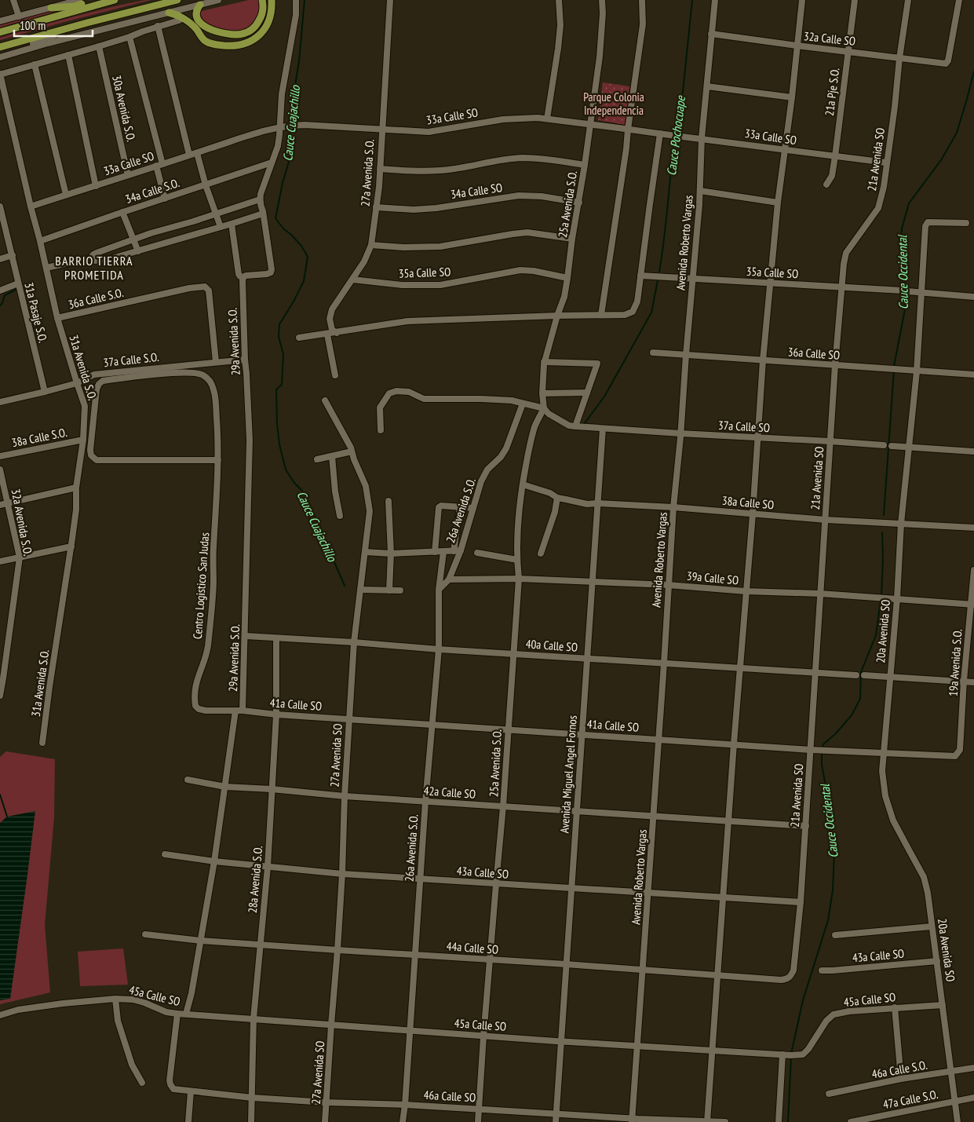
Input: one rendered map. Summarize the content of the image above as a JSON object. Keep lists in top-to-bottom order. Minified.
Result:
{"streets":{"street":["32a Calle SO","21a Pje S.O.","30a Avenida S.O.","33a Calle SO","21a Avenida SO","27a Avenida S.O.","34a Calle S.O.","34a Calle SO","25a Avenida S.O.","Avenida Roberto Vargas","35a Calle SO","36a Calle S.O.","31a Pasaje S.O.","29a Avenida S.O.","36a Calle SO","37a Calle S.O.","31a Avenida S.O.","37a Calle SO","38a Calle S.O.","38a Calle SO","26a Avenida S.O.","32a Avenida S.O.","39a Calle SO","Centro Logistico San Judas","20a Avenida SO","40a Calle SO","19a Avenida S.O.","41a Calle SO","27a Avenida SO","Avenida Miguel Angel Fornos","42a Calle SO","43a Calle SO","28a Avenida S.O.","44a Calle SO","45a Calle SO","46a Calle S.O.","46a Calle SO","47a Calle S.O."]},"crossings":[["32a Calle SO","21a Pje S.O."],["32a Calle SO","21a Avenida SO"],["32a Calle SO","Avenida Roberto Vargas"],["21a Pje S.O.","33a Calle SO"],["30a Avenida S.O.","33a Calle SO"],["33a Calle SO","21a Avenida SO"],["33a Calle SO","27a Avenida S.O."],["33a Calle SO","25a Avenida S.O."],["33a Calle SO","Avenida Roberto Vargas"],["33a Calle SO","31a Avenida S.O."],["21a Avenida SO","35a Calle SO"],["21a Avenida SO","36a Calle SO"],["21a Avenida SO","37a Calle SO"],["21a Avenida SO","38a Calle SO"],["21a Avenida SO","39a Calle SO"],["21a Avenida SO","40a Calle SO"],["21a Avenida SO","41a Calle SO"],["21a Avenida SO","42a Calle SO"],["21a Avenida SO","43a Calle SO"],["21a Avenida SO","44a Calle SO"],["27a Avenida S.O.","34a Calle SO"],["27a Avenida S.O.","35a Calle SO"],["34a Calle S.O.","31a Avenida S.O."],["34a Calle SO","25a Avenida S.O."],["25a Avenida S.O.","35a Calle SO"],["25a Avenida S.O.","38a Calle SO"],["25a Avenida S.O.","39a Calle SO"],["25a Avenida S.O.","40a Calle SO"],["25a Avenida S.O.","41a Calle SO"],["25a Avenida S.O.","42a Calle SO"],["25a Avenida S.O.","43a Calle SO"],["25a Avenida S.O.","44a Calle SO"],["25a Avenida S.O.","45a Calle SO"],["25a Avenida S.O.","46a Calle SO"],["Avenida Roberto Vargas","35a Calle SO"],["Avenida Roberto Vargas","36a Calle SO"],["Avenida Roberto Vargas","37a Calle SO"],["Avenida Roberto Vargas","38a Calle SO"],["Avenida Roberto Vargas","39a Calle SO"],["Avenida Roberto Vargas","40a Calle SO"],["Avenida Roberto Vargas","41a Calle SO"],["Avenida Roberto Vargas","42a Calle SO"],["Avenida Roberto Vargas","43a Calle SO"],["Avenida Roberto Vargas","44a Calle SO"],["Avenida Roberto Vargas","45a Calle SO"],["Avenida Roberto Vargas","46a Calle SO"],["35a Calle SO","20a Avenida SO"],["36a Calle S.O.","37a Calle S.O."],["36a Calle S.O.","31a Avenida S.O."],["31a Pasaje S.O.","37a Calle S.O."],["29a Avenida S.O.","37a Calle S.O."],["29a Avenida S.O.","40a Calle SO"],["29a Avenida S.O.","41a Calle SO"],["36a Calle SO","20a Avenida SO"],["37a Calle S.O.","31a Avenida S.O."],["31a Avenida S.O.","38a Calle S.O."],["37a Calle SO","Avenida Miguel Angel Fornos"],["38a Calle SO","20a Avenida SO"],["38a Calle SO","Avenida Miguel Angel Fornos"],["26a Avenida S.O.","40a Calle SO"],["26a Avenida S.O.","41a Calle SO"],["26a Avenida S.O.","27a Avenida SO"],["26a Avenida S.O.","42a Calle SO"],["26a Avenida S.O.","43a Calle SO"],["26a Avenida S.O.","44a Calle SO"],["26a Avenida S.O.","45a Calle SO"],["26a Avenida S.O.","46a Calle SO"],["39a Calle SO","20a Avenida SO"],["39a Calle SO","19a Avenida S.O."],["39a Calle SO","Avenida Miguel Angel Fornos"],["Centro Logistico San Judas","41a Calle SO"],["20a Avenida SO","41a Calle SO"],["20a Avenida SO","43a Calle SO"],["20a Avenida SO","45a Calle SO"],["20a Avenida SO","46a Calle S.O."],["20a Avenida SO","47a Calle S.O."],["40a Calle SO","27a Avenida SO"],["40a Calle SO","Avenida Miguel Angel Fornos"],["40a Calle SO","28a Avenida S.O."],["19a Avenida S.O.","41a Calle SO"],["41a Calle SO","27a Avenida SO"],["41a Calle SO","Avenida Miguel Angel Fornos"],["41a Calle SO","28a Avenida S.O."],["27a Avenida SO","42a Calle SO"],["27a Avenida SO","43a Calle SO"],["27a Avenida SO","44a Calle SO"],["27a Avenida SO","45a Calle SO"],["27a Avenida SO","46a Calle SO"],["Avenida Miguel Angel Fornos","42a Calle SO"],["Avenida Miguel Angel Fornos","43a Calle SO"],["Avenida Miguel Angel Fornos","44a Calle SO"],["Avenida Miguel Angel Fornos","45a Calle SO"],["Avenida Miguel Angel Fornos","46a Calle SO"],["42a Calle SO","28a Avenida S.O."],["43a Calle SO","28a Avenida S.O."],["28a Avenida S.O.","44a Calle SO"],["28a Avenida S.O.","45a Calle SO"],["28a Avenida S.O.","46a Calle SO"],["45a Calle SO","46a Calle SO"]],"districts":["BARRIO TIERRA PROMETIDA"],"water":["Cauce Cuajachillo","Cauce Pochocuape","Cauce Occidental"],"parks":["Parque Colonia Independencia"],"scale_bar":"100 m"}
